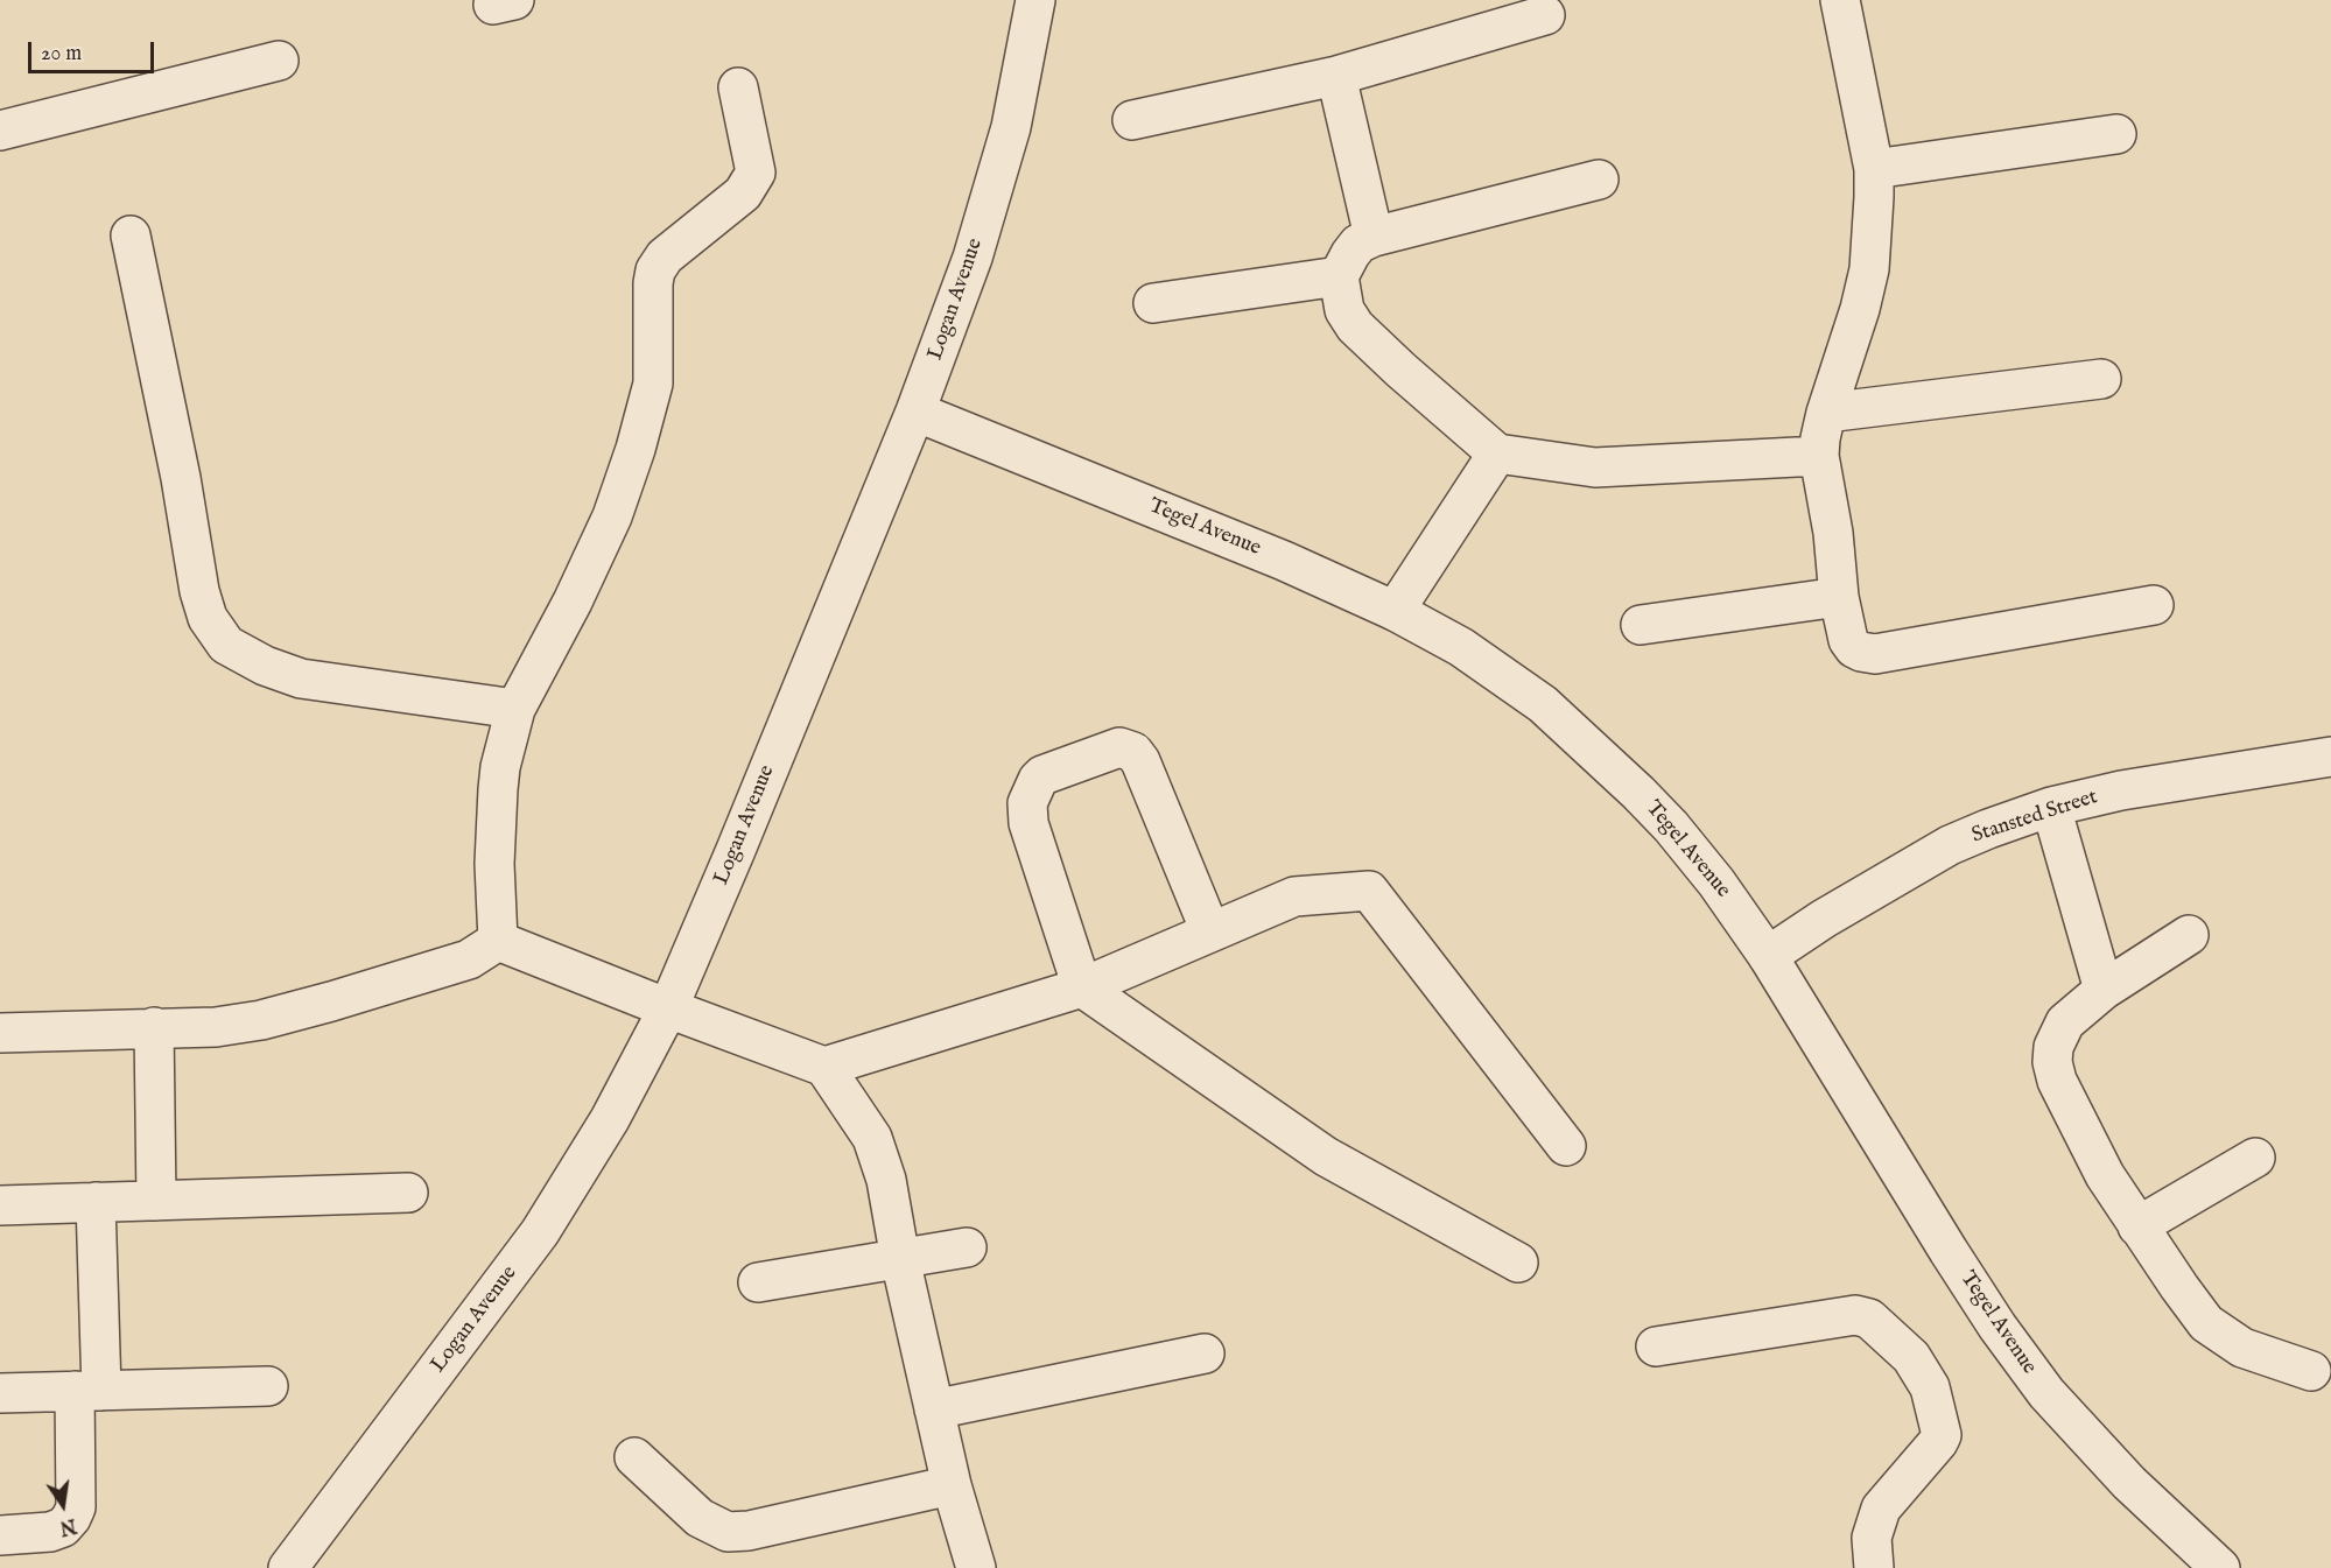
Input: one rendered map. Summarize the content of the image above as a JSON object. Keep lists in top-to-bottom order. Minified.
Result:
{"streets":{"street":["Logan Avenue","Tegel Avenue","Stansted Street"]},"crossings":[["Logan Avenue","Tegel Avenue"],["Tegel Avenue","Stansted Street"]],"scale_bar":"20 m","north":"bottom"}
